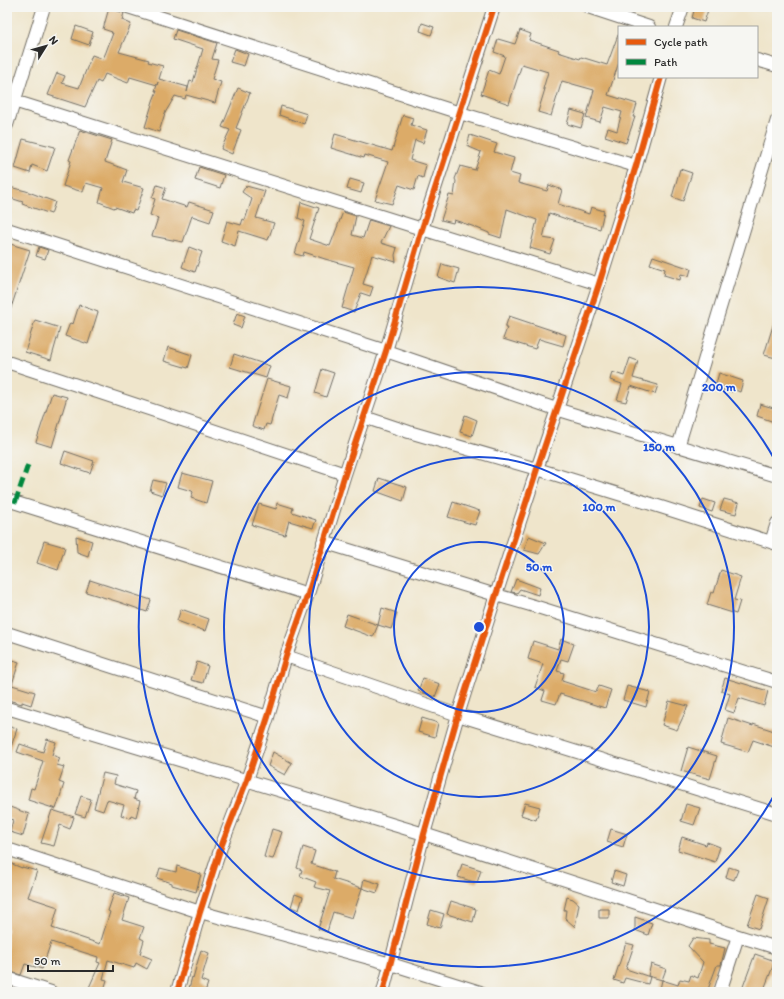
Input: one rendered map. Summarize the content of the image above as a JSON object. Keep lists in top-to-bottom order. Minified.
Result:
{"legend":["Cycle path","Path"],"scale_bar":"50 m","north":"top right","rings":["200 m","150 m","100 m","50 m"]}
